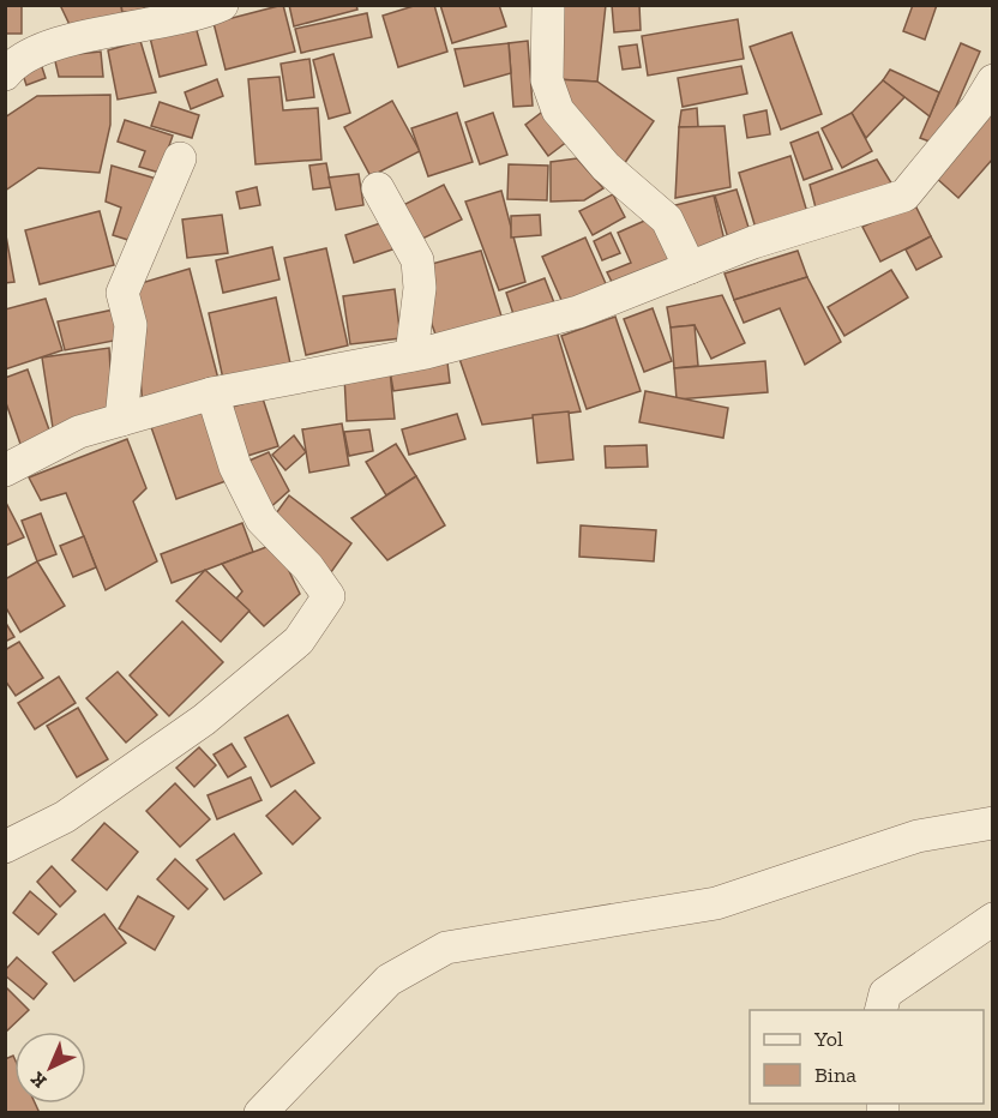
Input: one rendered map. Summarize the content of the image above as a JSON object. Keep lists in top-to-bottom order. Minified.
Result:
{"legend":["Yol","Bina"],"north":"bottom left"}
